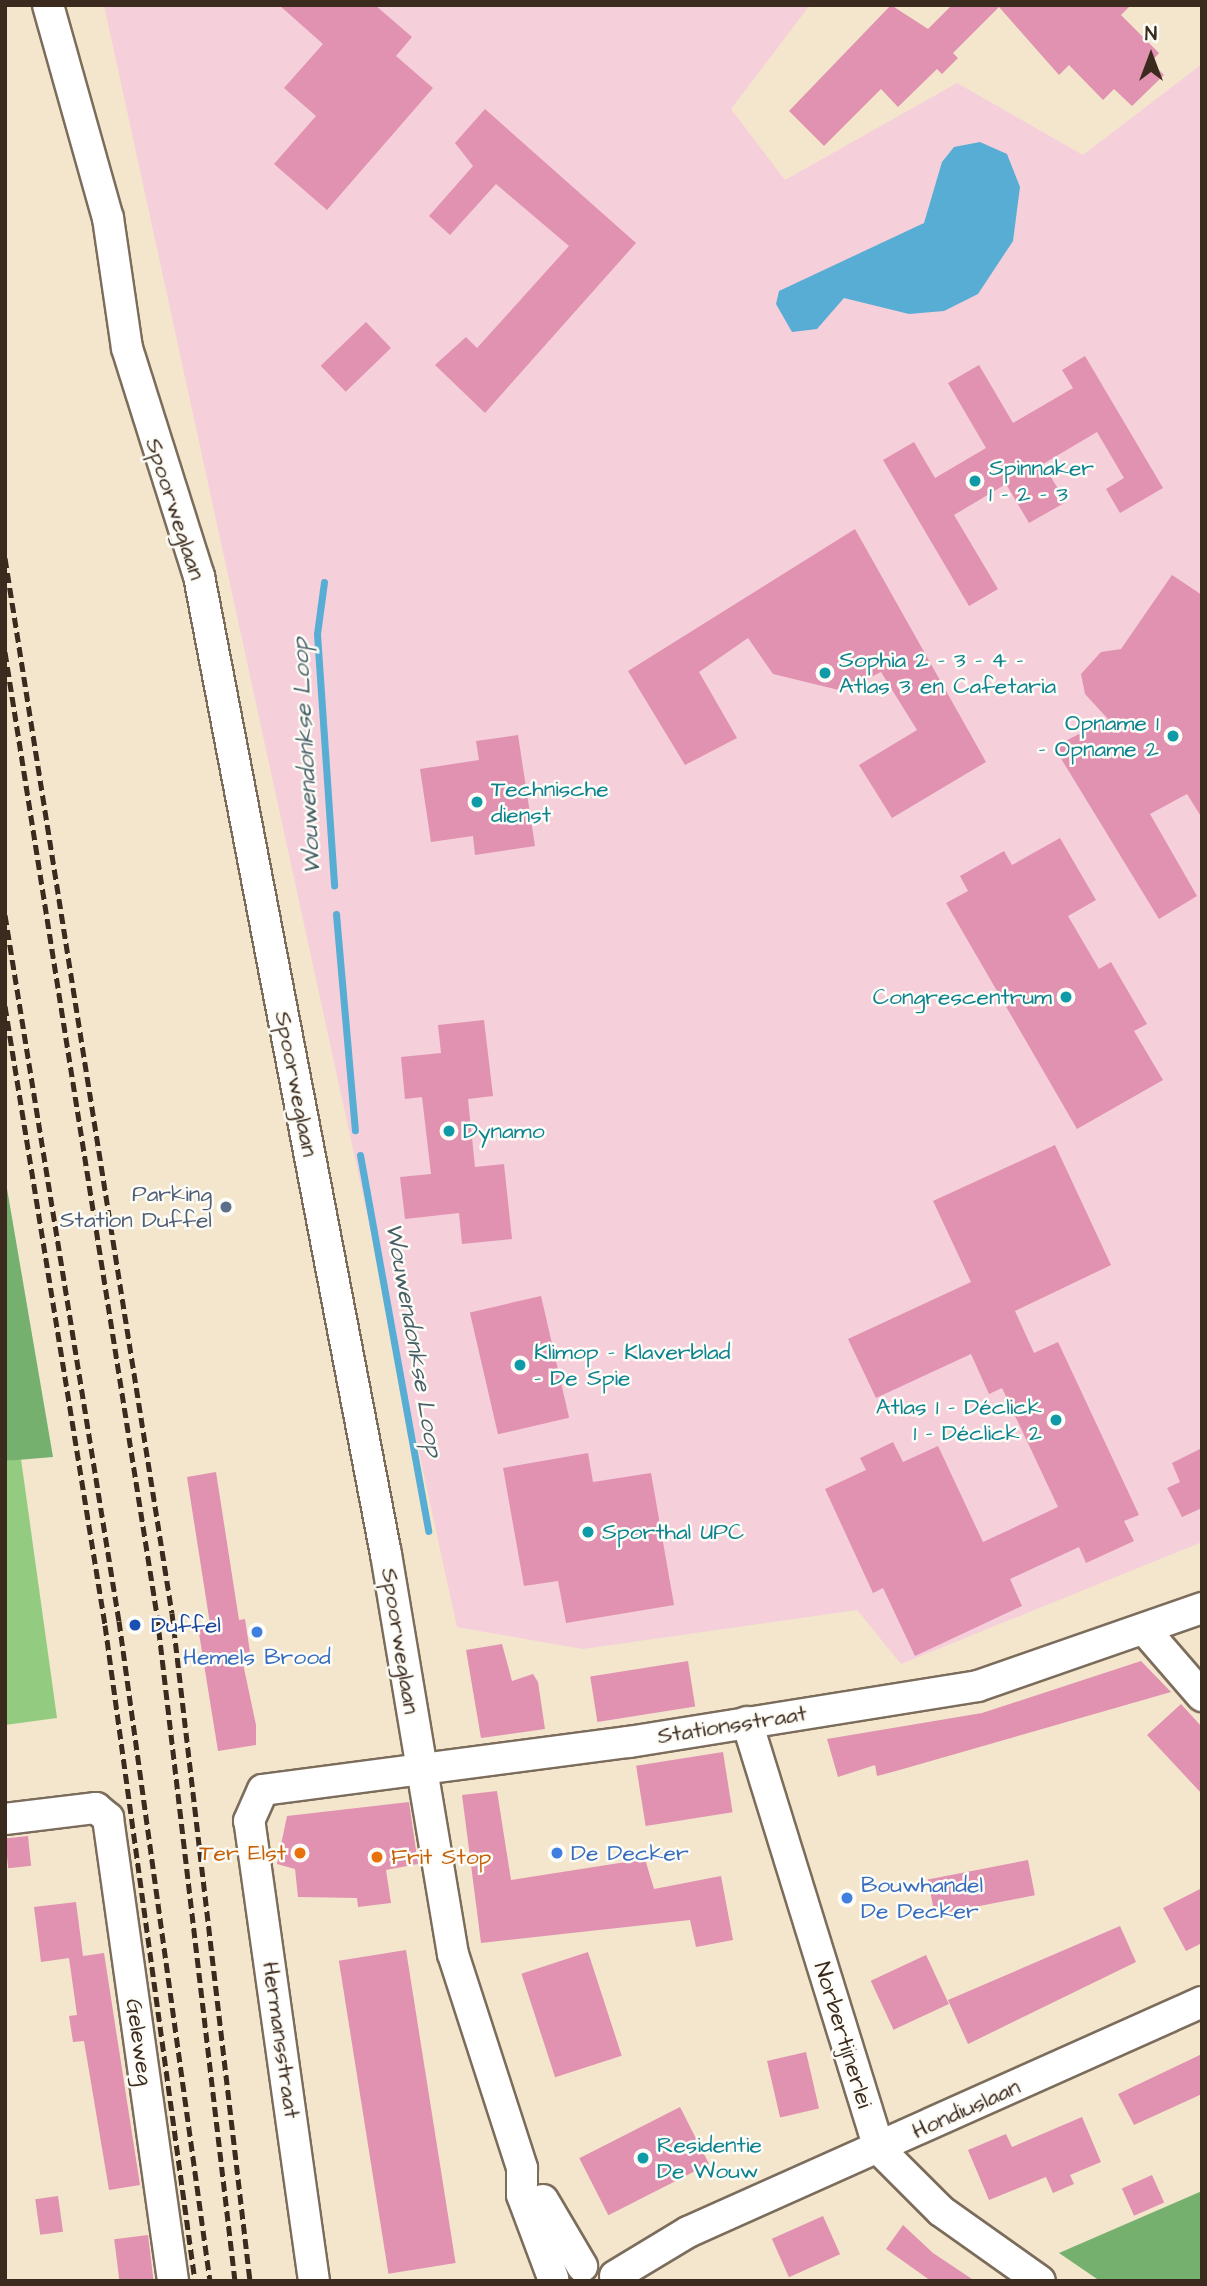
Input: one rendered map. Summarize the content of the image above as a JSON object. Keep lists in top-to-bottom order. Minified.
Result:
{"streets":{"street":["Spoorweglaan","Stationsstraat","Norbertijnerlei","Hermansstraat","Geleweg","Hondiuslaan"]},"crossings":[["Spoorweglaan","Stationsstraat"],["Spoorweglaan","Hondiuslaan"],["Stationsstraat","Norbertijnerlei"],["Stationsstraat","Hermansstraat"],["Norbertijnerlei","Hondiuslaan"]],"water":["Wouwendonkse Loop"],"places":["Spinnaker 1 - 2 - 3","Sophia 2 - 3 - 4 - Atlas 3 en Cafetaria","Opname 1 - Opname 2","Technische dienst","Congrescentrum","Dynamo","Parking Station Duffel","Klimop - Klaverblad - De Spie","Atlas 1 - Déclick 1 - Déclick 2","Sporthal UPC","Duffel","Hemels Brood","Ter Elst","De Decker","Frit Stop","Bouwhandel De Decker","Residentie De Wouw"],"north":"top"}
